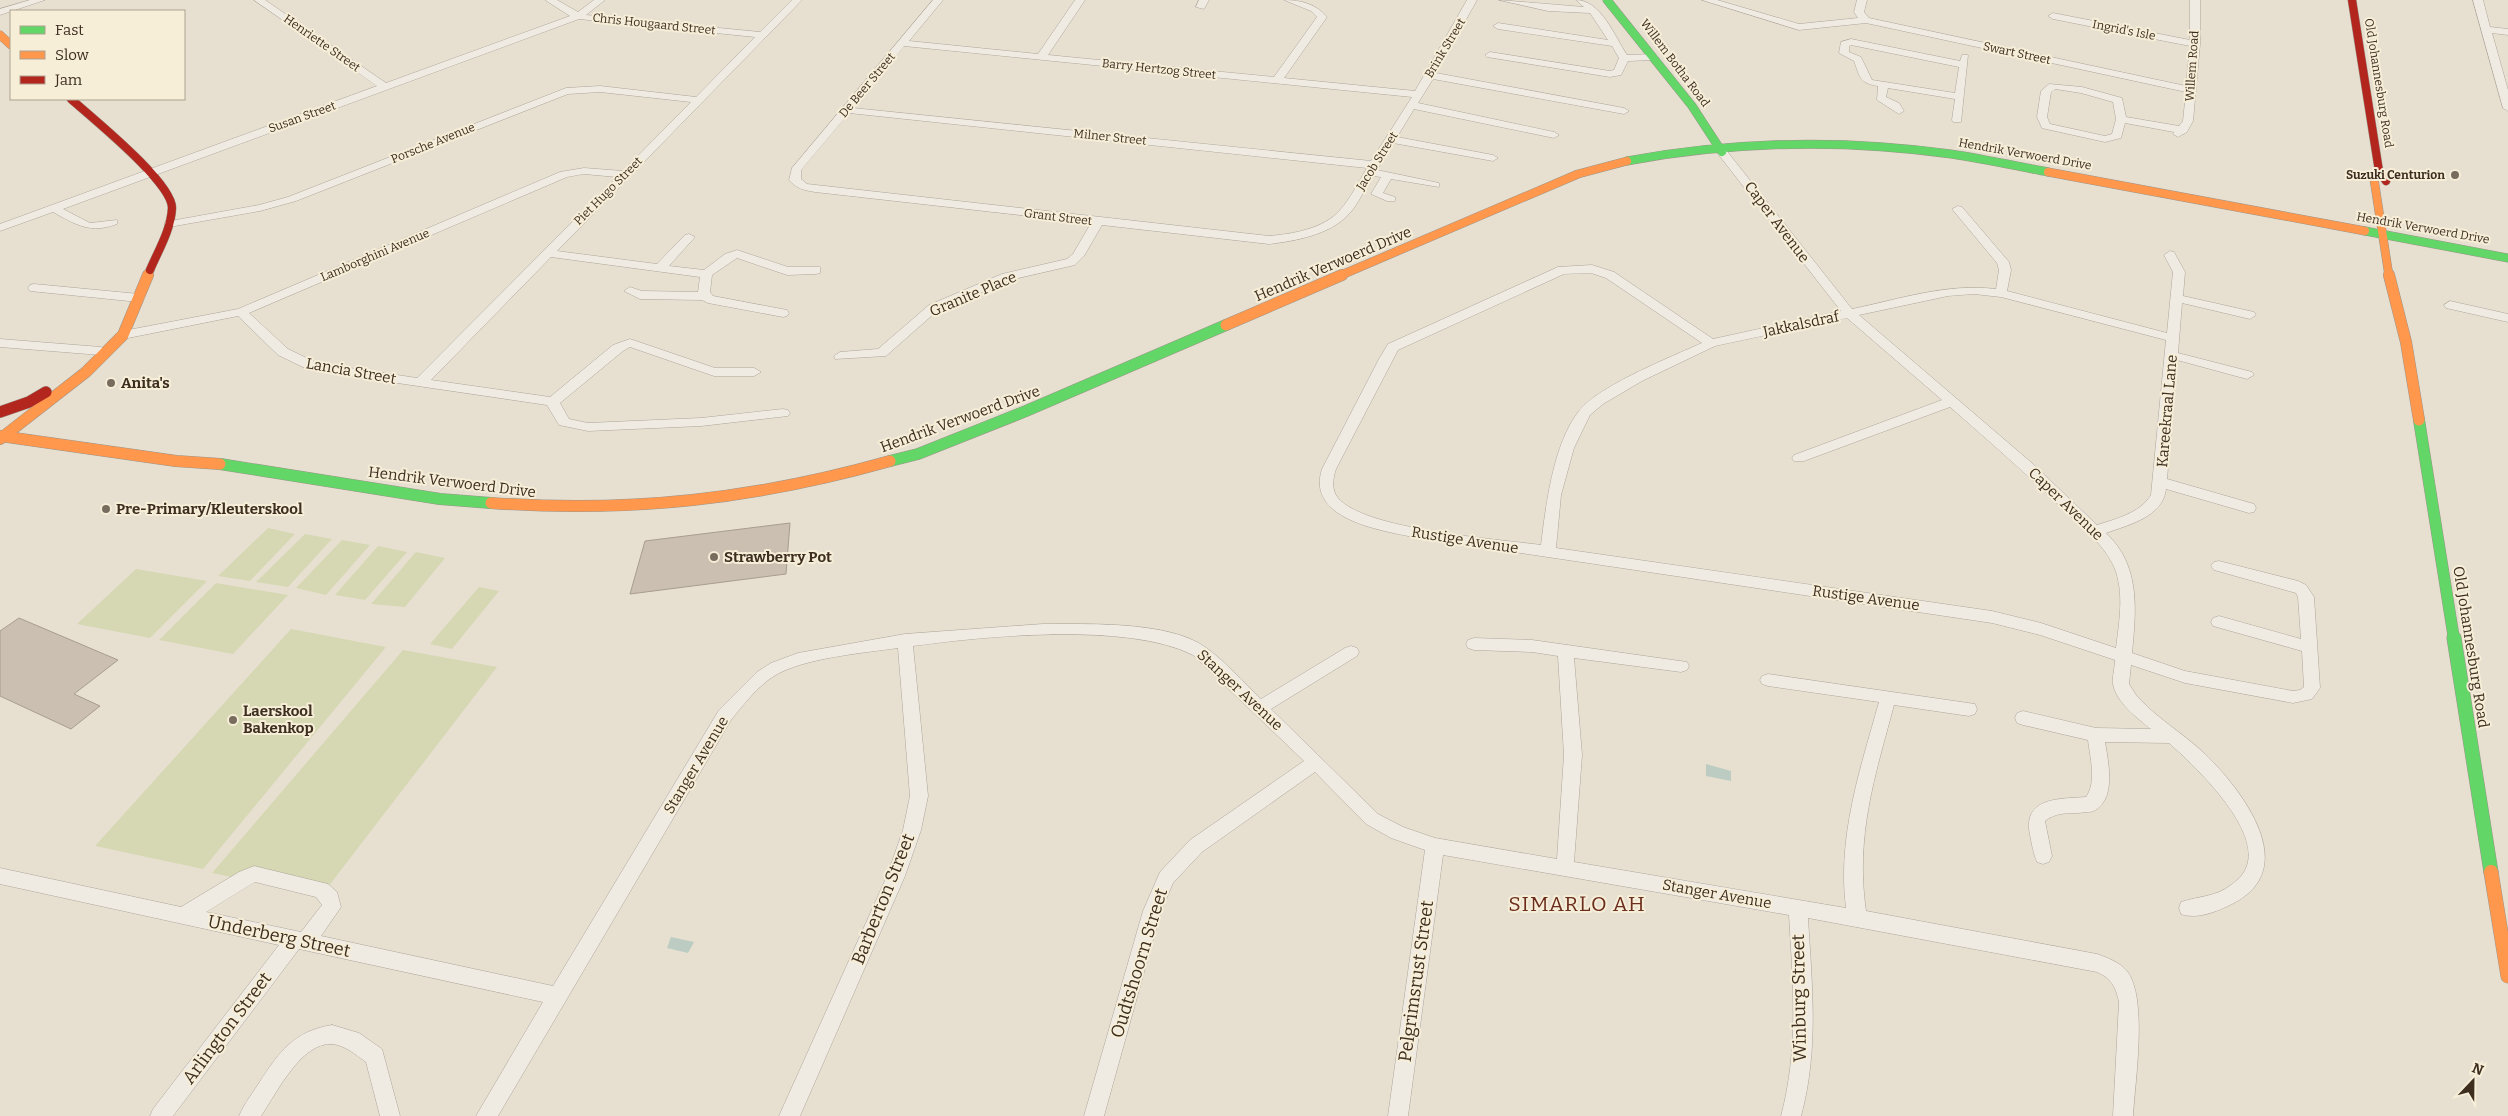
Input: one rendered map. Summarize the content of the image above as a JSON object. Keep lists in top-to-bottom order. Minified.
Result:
{"streets":{"main road":["Willem Botha Road","Old Johannesburg Road","Hendrik Verwoerd Drive"],"street":["Chris Hougaard Street","Ingrid's Isle","Henriette Street","Brink Street","Swart Street","Willem Road","Barry Hertzog Street","De Beer Street","Susan Street","Milner Street","Porsche Avenue","Jacob Street","Piet Hugo Street","Grant Street","Caper Avenue","Lamborghini Avenue","Granite Place","Jakkalsdraf","Lancia Street","Kareekraal Lane","Rustige Avenue","Stanger Avenue","Barberton Street","Underberg Street","Oudtshoorn Street","Pelgrimsrust Street","Winburg Street","Arlington Street"]},"crossings":[["Chris Hougaard Street","Susan Street"],["Chris Hougaard Street","Piet Hugo Street"],["Ingrid's Isle","Willem Road"],["Henriette Street","Susan Street"],["Brink Street","Barry Hertzog Street"],["Brink Street","Jacob Street"],["Swart Street","Willem Road"],["Willem Botha Road","Hendrik Verwoerd Drive"],["Willem Botha Road","Caper Avenue"],["Barry Hertzog Street","De Beer Street"],["Barry Hertzog Street","Jacob Street"],["Old Johannesburg Road","Hendrik Verwoerd Drive"],["De Beer Street","Milner Street"],["De Beer Street","Grant Street"],["Milner Street","Jacob Street"],["Porsche Avenue","Piet Hugo Street"],["Hendrik Verwoerd Drive","Caper Avenue"],["Jacob Street","Grant Street"],["Piet Hugo Street","Lamborghini Avenue"],["Piet Hugo Street","Lancia Street"],["Grant Street","Granite Place"],["Caper Avenue","Jakkalsdraf"],["Caper Avenue","Kareekraal Lane"],["Caper Avenue","Rustige Avenue"],["Lamborghini Avenue","Lancia Street"],["Jakkalsdraf","Kareekraal Lane"],["Jakkalsdraf","Rustige Avenue"],["Stanger Avenue","Barberton Street"],["Stanger Avenue","Underberg Street"],["Stanger Avenue","Oudtshoorn Street"],["Stanger Avenue","Pelgrimsrust Street"],["Stanger Avenue","Winburg Street"],["Underberg Street","Arlington Street"]],"districts":["SIMARLO AH"],"places":["Suzuki Centurion","Anita's","Pre-Primary/Kleuterskool","Strawberry Pot","Laerskool Bakenkop"],"legend":["Fast","Slow","Jam"],"north":"top"}
